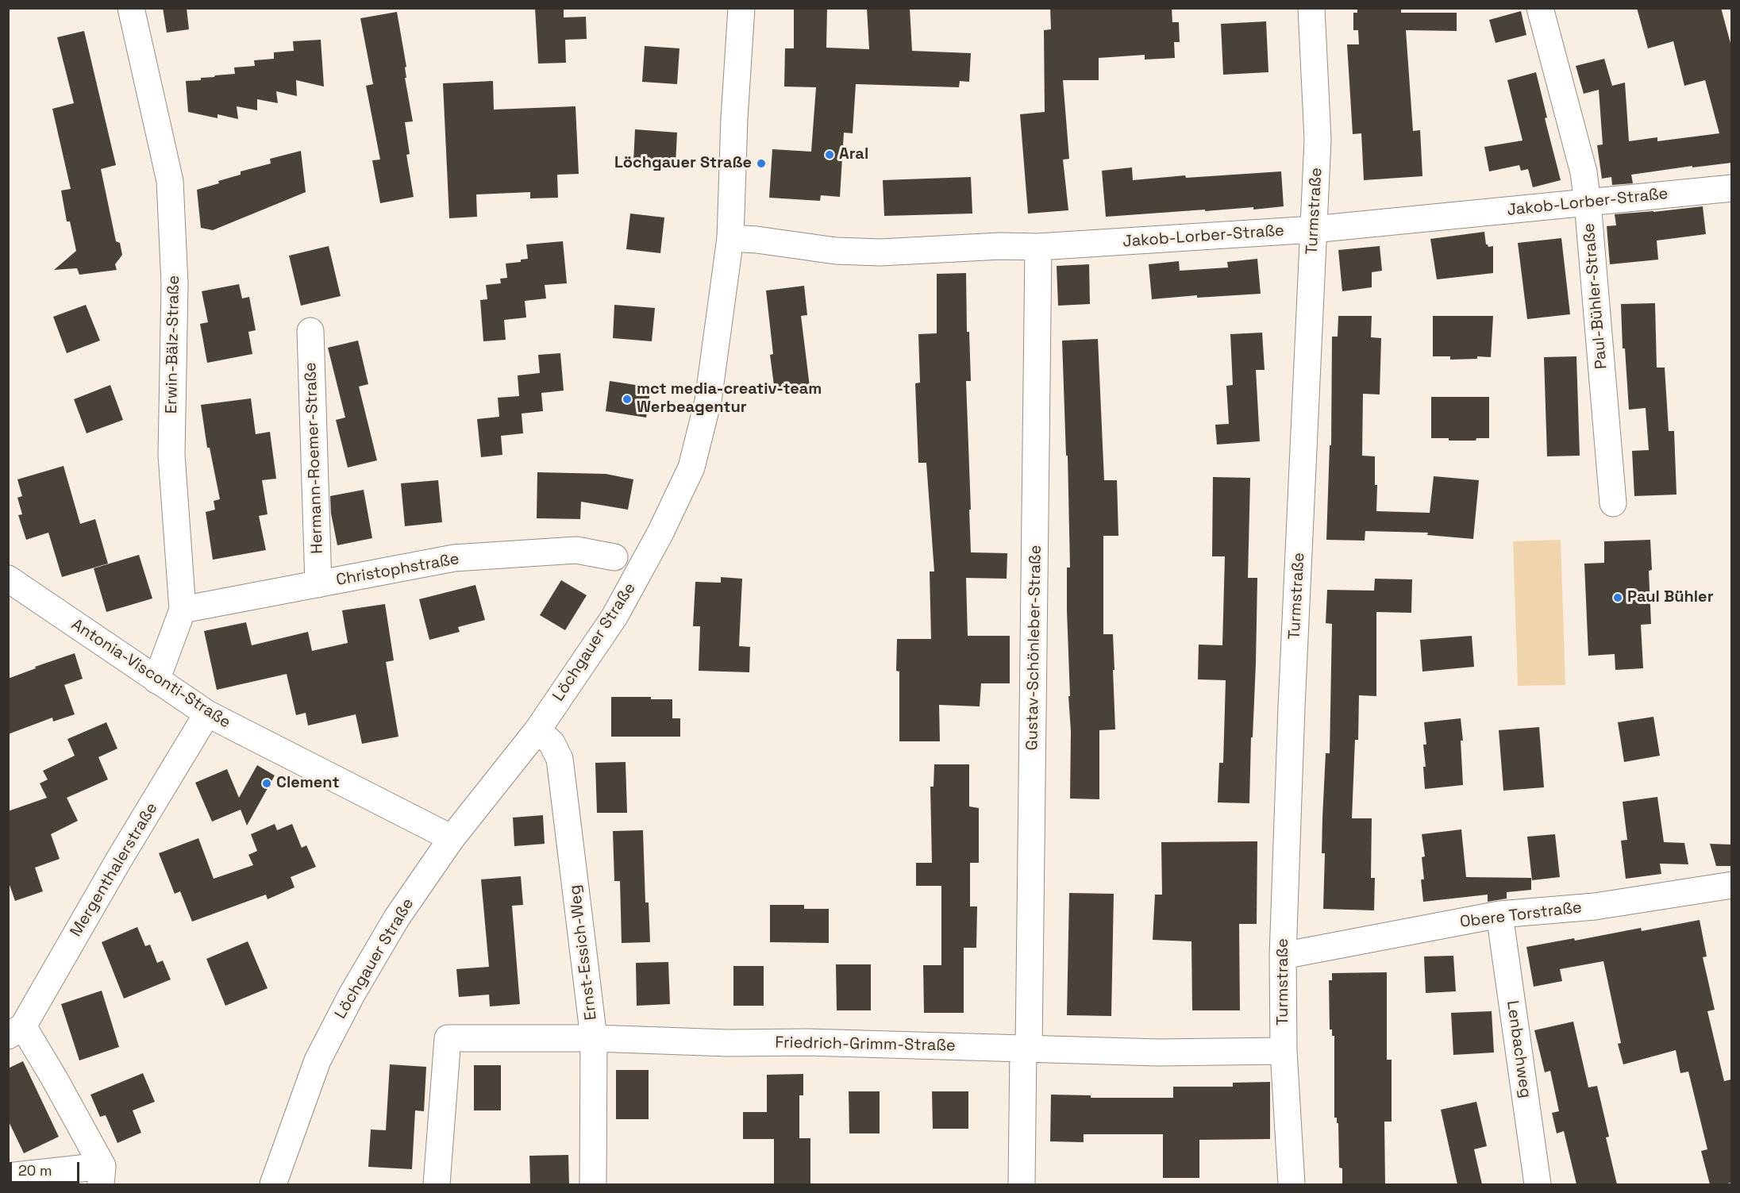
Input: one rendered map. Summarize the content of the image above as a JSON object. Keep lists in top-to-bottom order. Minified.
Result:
{"streets":{"street":["Jakob-Lorber-Straße","Turmstraße","Paul-Bühler-Straße","Erwin-Bälz-Straße","Hermann-Roemer-Straße","Christophstraße","Löchgauer Straße","Gustav-Schönleber-Straße","Antonia-Visconti-Straße","Mergenthalerstraße","Obere Torstraße","Ernst-Essich-Weg","Friedrich-Grimm-Straße","Lenbachweg"]},"crossings":[["Jakob-Lorber-Straße","Turmstraße"],["Jakob-Lorber-Straße","Paul-Bühler-Straße"],["Jakob-Lorber-Straße","Löchgauer Straße"],["Jakob-Lorber-Straße","Gustav-Schönleber-Straße"],["Turmstraße","Obere Torstraße"],["Turmstraße","Friedrich-Grimm-Straße"],["Erwin-Bälz-Straße","Christophstraße"],["Erwin-Bälz-Straße","Antonia-Visconti-Straße"],["Hermann-Roemer-Straße","Christophstraße"],["Löchgauer Straße","Antonia-Visconti-Straße"],["Löchgauer Straße","Ernst-Essich-Weg"],["Gustav-Schönleber-Straße","Friedrich-Grimm-Straße"],["Antonia-Visconti-Straße","Mergenthalerstraße"],["Obere Torstraße","Lenbachweg"],["Ernst-Essich-Weg","Friedrich-Grimm-Straße"]],"places":["Aral","Löchgauer Straße","mct media-creativ-team Werbeagentur","Paul Bühler","Clement"],"scale_bar":"20 m"}
